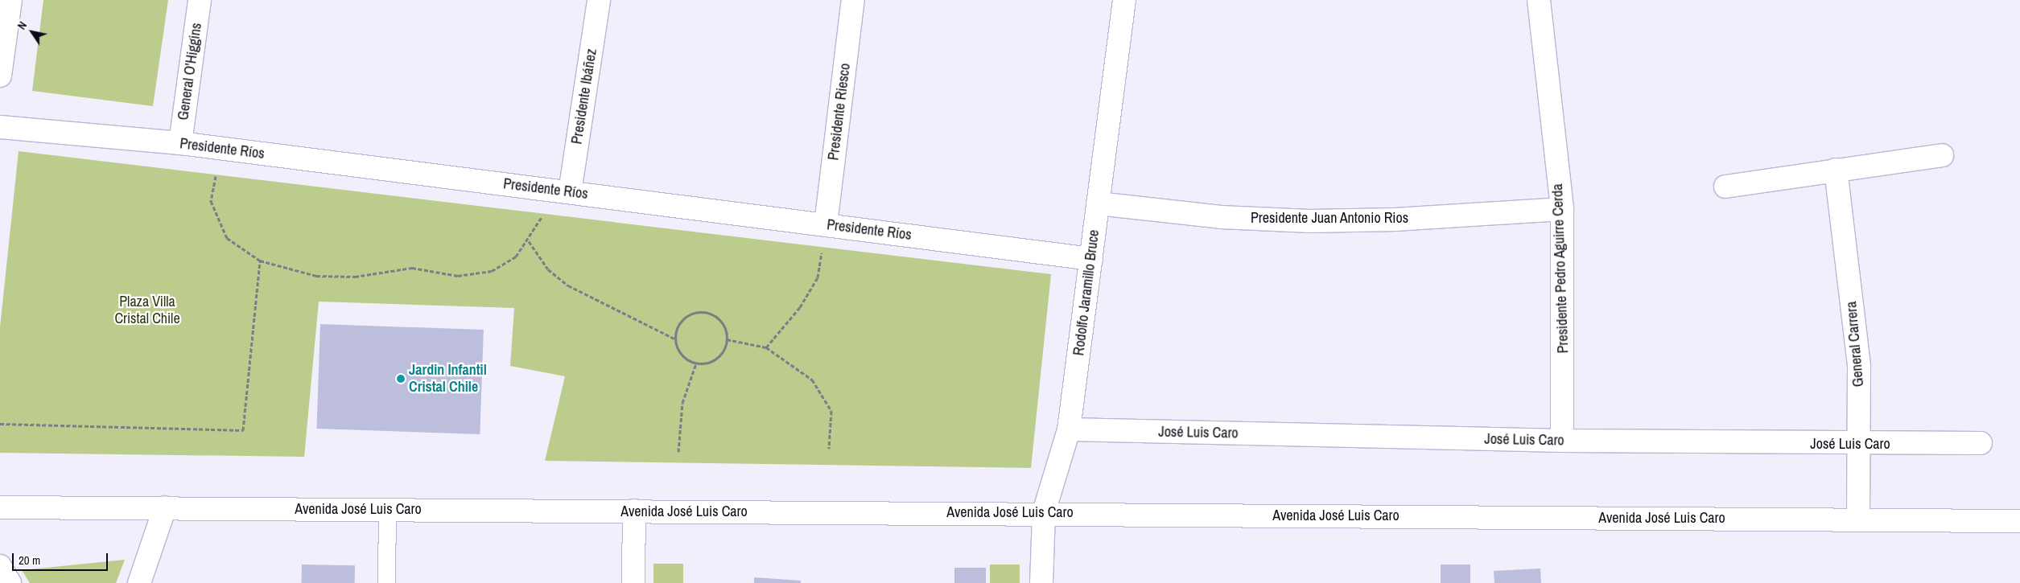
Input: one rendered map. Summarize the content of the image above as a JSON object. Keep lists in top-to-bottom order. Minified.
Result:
{"streets":{"street":["General O'Higgins","Presidente Ibáñez","Presidente Riesco","Presidente Ríos","Presidente Juan Antonio Rios","Presidente Pedro Aguirre Cerda","Rodolfo Jaramillo Bruce","General Carrera","José Luis Caro","Avenida José Luis Caro"]},"crossings":[["General O'Higgins","Presidente Ríos"],["Presidente Ibáñez","Presidente Ríos"],["Presidente Riesco","Presidente Ríos"],["Presidente Ríos","Rodolfo Jaramillo Bruce"],["Presidente Juan Antonio Rios","Presidente Pedro Aguirre Cerda"],["Presidente Juan Antonio Rios","Rodolfo Jaramillo Bruce"],["Presidente Pedro Aguirre Cerda","José Luis Caro"],["Rodolfo Jaramillo Bruce","José Luis Caro"],["Rodolfo Jaramillo Bruce","Avenida José Luis Caro"],["General Carrera","José Luis Caro"],["General Carrera","Avenida José Luis Caro"]],"parks":["Plaza Villa Cristal Chile"],"places":["Jardin Infantil Cristal Chile"],"scale_bar":"20 m","north":"top left"}
